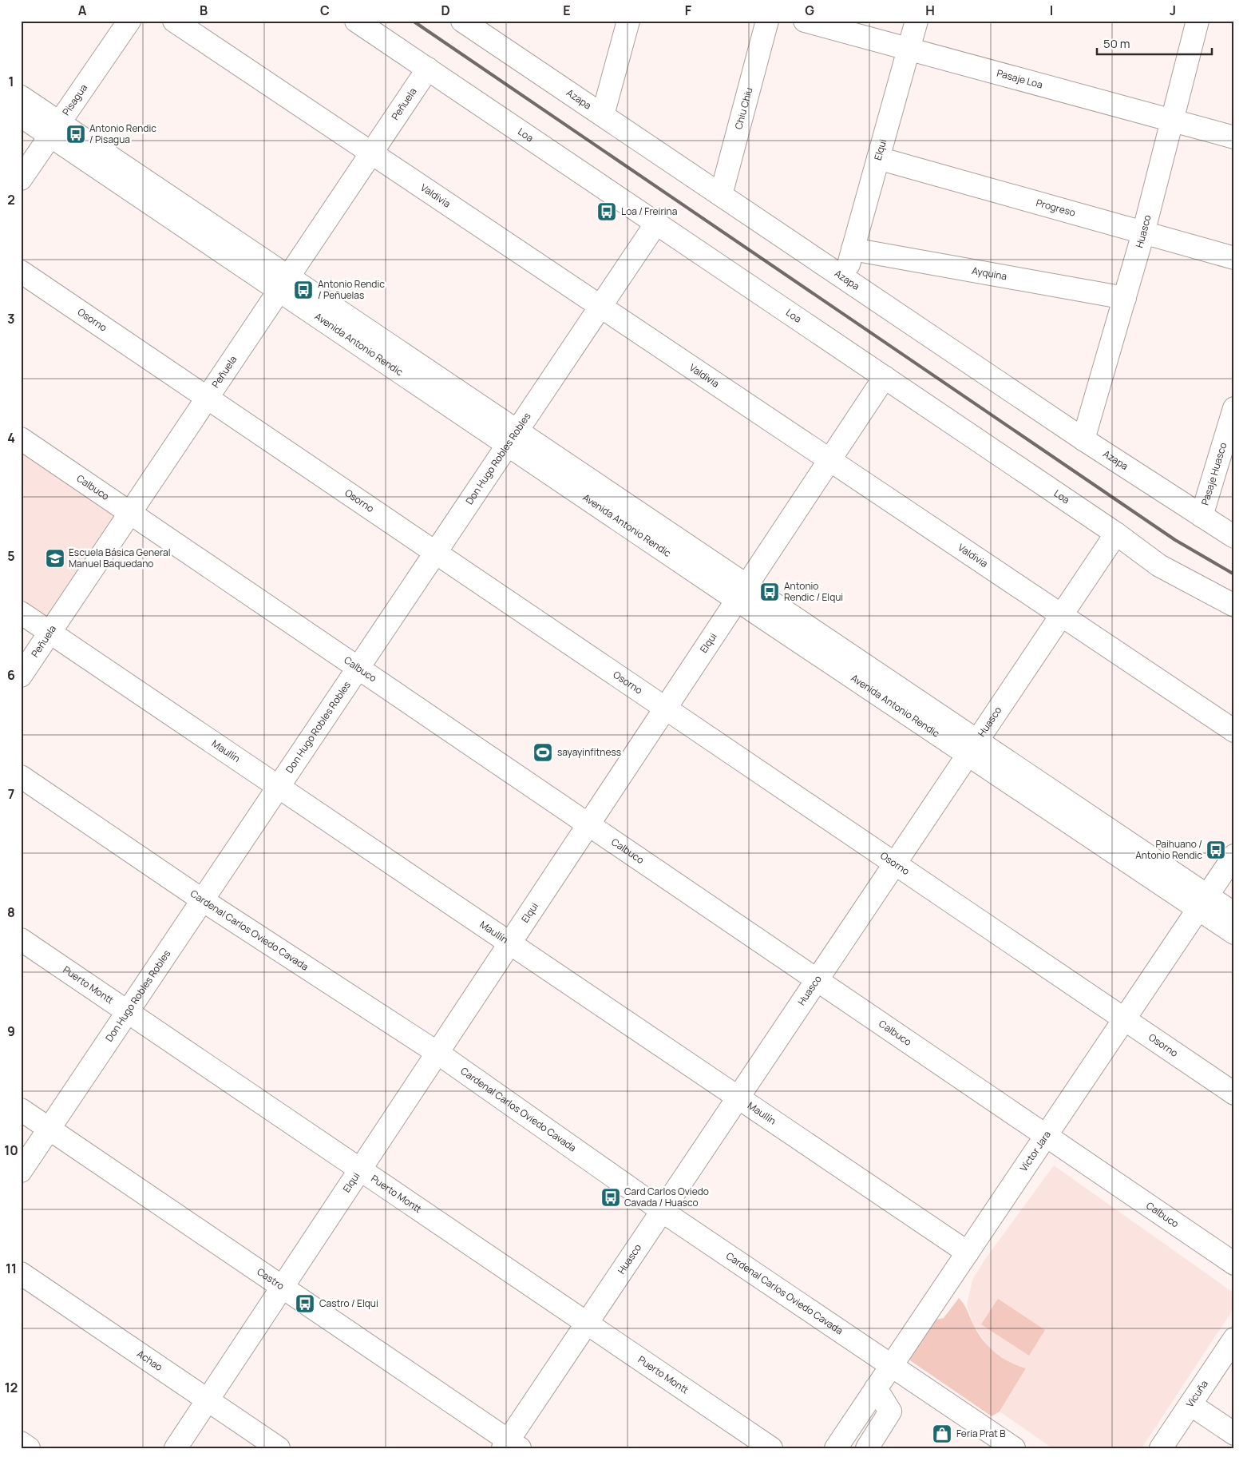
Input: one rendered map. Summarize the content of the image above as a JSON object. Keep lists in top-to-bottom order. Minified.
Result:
{"streets":{"street":["Pasaje Loa","Pisagua","Azapa","Peñuela","Chiu Chiu","Loa","Elqui","Valdivia","Progreso","Huasco","Ayquina","Osorno","Avenida Antonio Rendic","Don Hugo Robles Robles","Pasaje Huasco","Calbuco","Maullín","Cardenal Carlos Oviedo Cavada","Puerto Montt","Víctor Jara","Castro","Achao","Vicuña"]},"crossings":[["Pasaje Loa","Elqui"],["Pasaje Loa","Huasco"],["Pisagua","Avenida Antonio Rendic"],["Azapa","Chiu Chiu"],["Azapa","Elqui"],["Azapa","Huasco"],["Azapa","Pasaje Huasco"],["Peñuela","Loa"],["Peñuela","Valdivia"],["Peñuela","Osorno"],["Peñuela","Avenida Antonio Rendic"],["Peñuela","Calbuco"],["Peñuela","Maullín"],["Loa","Elqui"],["Loa","Huasco"],["Loa","Don Hugo Robles Robles"],["Elqui","Valdivia"],["Elqui","Progreso"],["Elqui","Ayquina"],["Elqui","Osorno"],["Elqui","Avenida Antonio Rendic"],["Elqui","Calbuco"],["Elqui","Maullín"],["Elqui","Cardenal Carlos Oviedo Cavada"],["Elqui","Puerto Montt"],["Elqui","Castro"],["Elqui","Achao"],["Valdivia","Huasco"],["Valdivia","Don Hugo Robles Robles"],["Progreso","Huasco"],["Huasco","Ayquina"],["Huasco","Osorno"],["Huasco","Avenida Antonio Rendic"],["Huasco","Calbuco"],["Huasco","Maullín"],["Huasco","Cardenal Carlos Oviedo Cavada"],["Huasco","Puerto Montt"],["Huasco","Castro"],["Osorno","Don Hugo Robles Robles"],["Osorno","Víctor Jara"],["Avenida Antonio Rendic","Don Hugo Robles Robles"],["Avenida Antonio Rendic","Víctor Jara"],["Don Hugo Robles Robles","Calbuco"],["Don Hugo Robles Robles","Maullín"],["Don Hugo Robles Robles","Cardenal Carlos Oviedo Cavada"],["Don Hugo Robles Robles","Puerto Montt"],["Don Hugo Robles Robles","Castro"],["Calbuco","Víctor Jara"],["Maullín","Víctor Jara"],["Cardenal Carlos Oviedo Cavada","Víctor Jara"]],"places":{"bus stop":["Antonio Rendic / Pisagua","Loa / Freirina","Antonio Rendic / Peñuelas","Antonio Rendic / Elqui","Paihuano / Antonio Rendic","Card Carlos Oviedo Cavada / Huasco","Castro / Elqui"],"school or university":["Escuela Básica General Manuel Baquedano"],"sports":["sayayinfitness"],"shop":["Feria Prat B"]},"scale_bar":"50 m","grid":{"columns":["A","B","C","D","E","F","G","H","I","J"],"rows":["1","2","3","4","5","6","7","8","9","10","11","12"]}}
